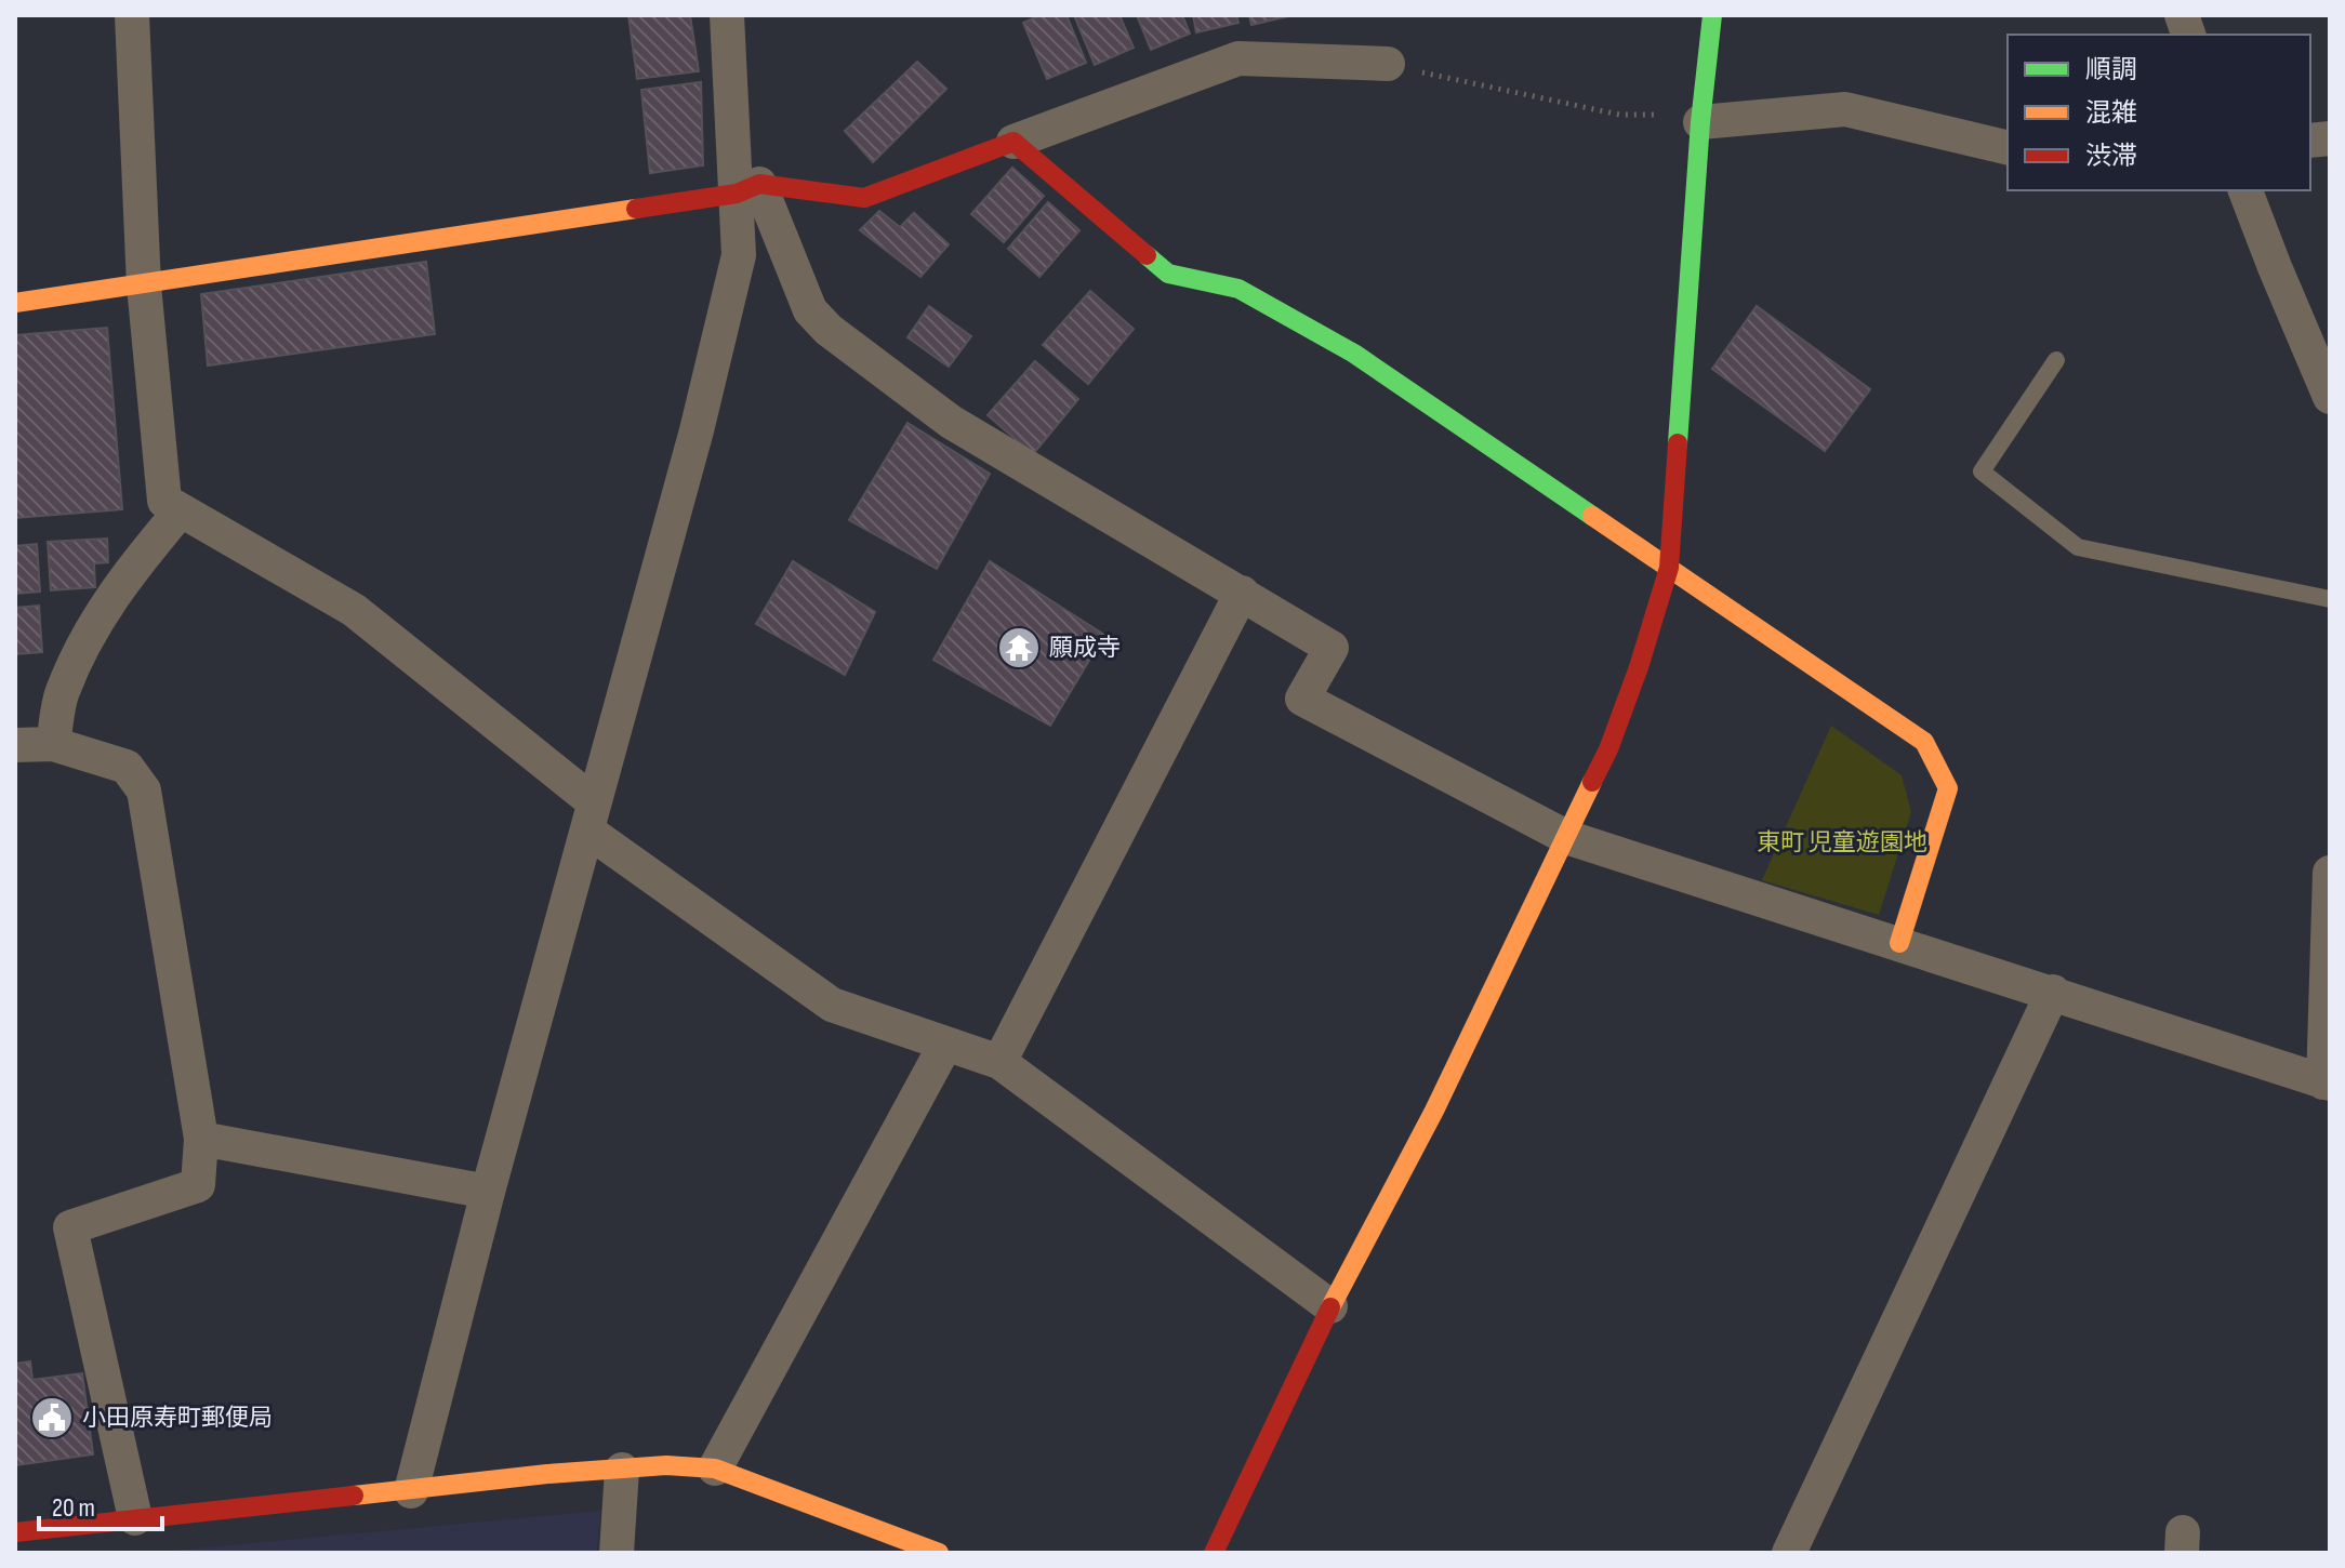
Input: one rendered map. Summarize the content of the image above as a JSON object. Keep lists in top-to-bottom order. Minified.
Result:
{"parks":["東町 児童遊園地"],"places":{"temple":["願成寺"],"public building":["小田原寿町郵便局"]},"legend":["順調","混雑","渋滞"],"scale_bar":"20 m"}
